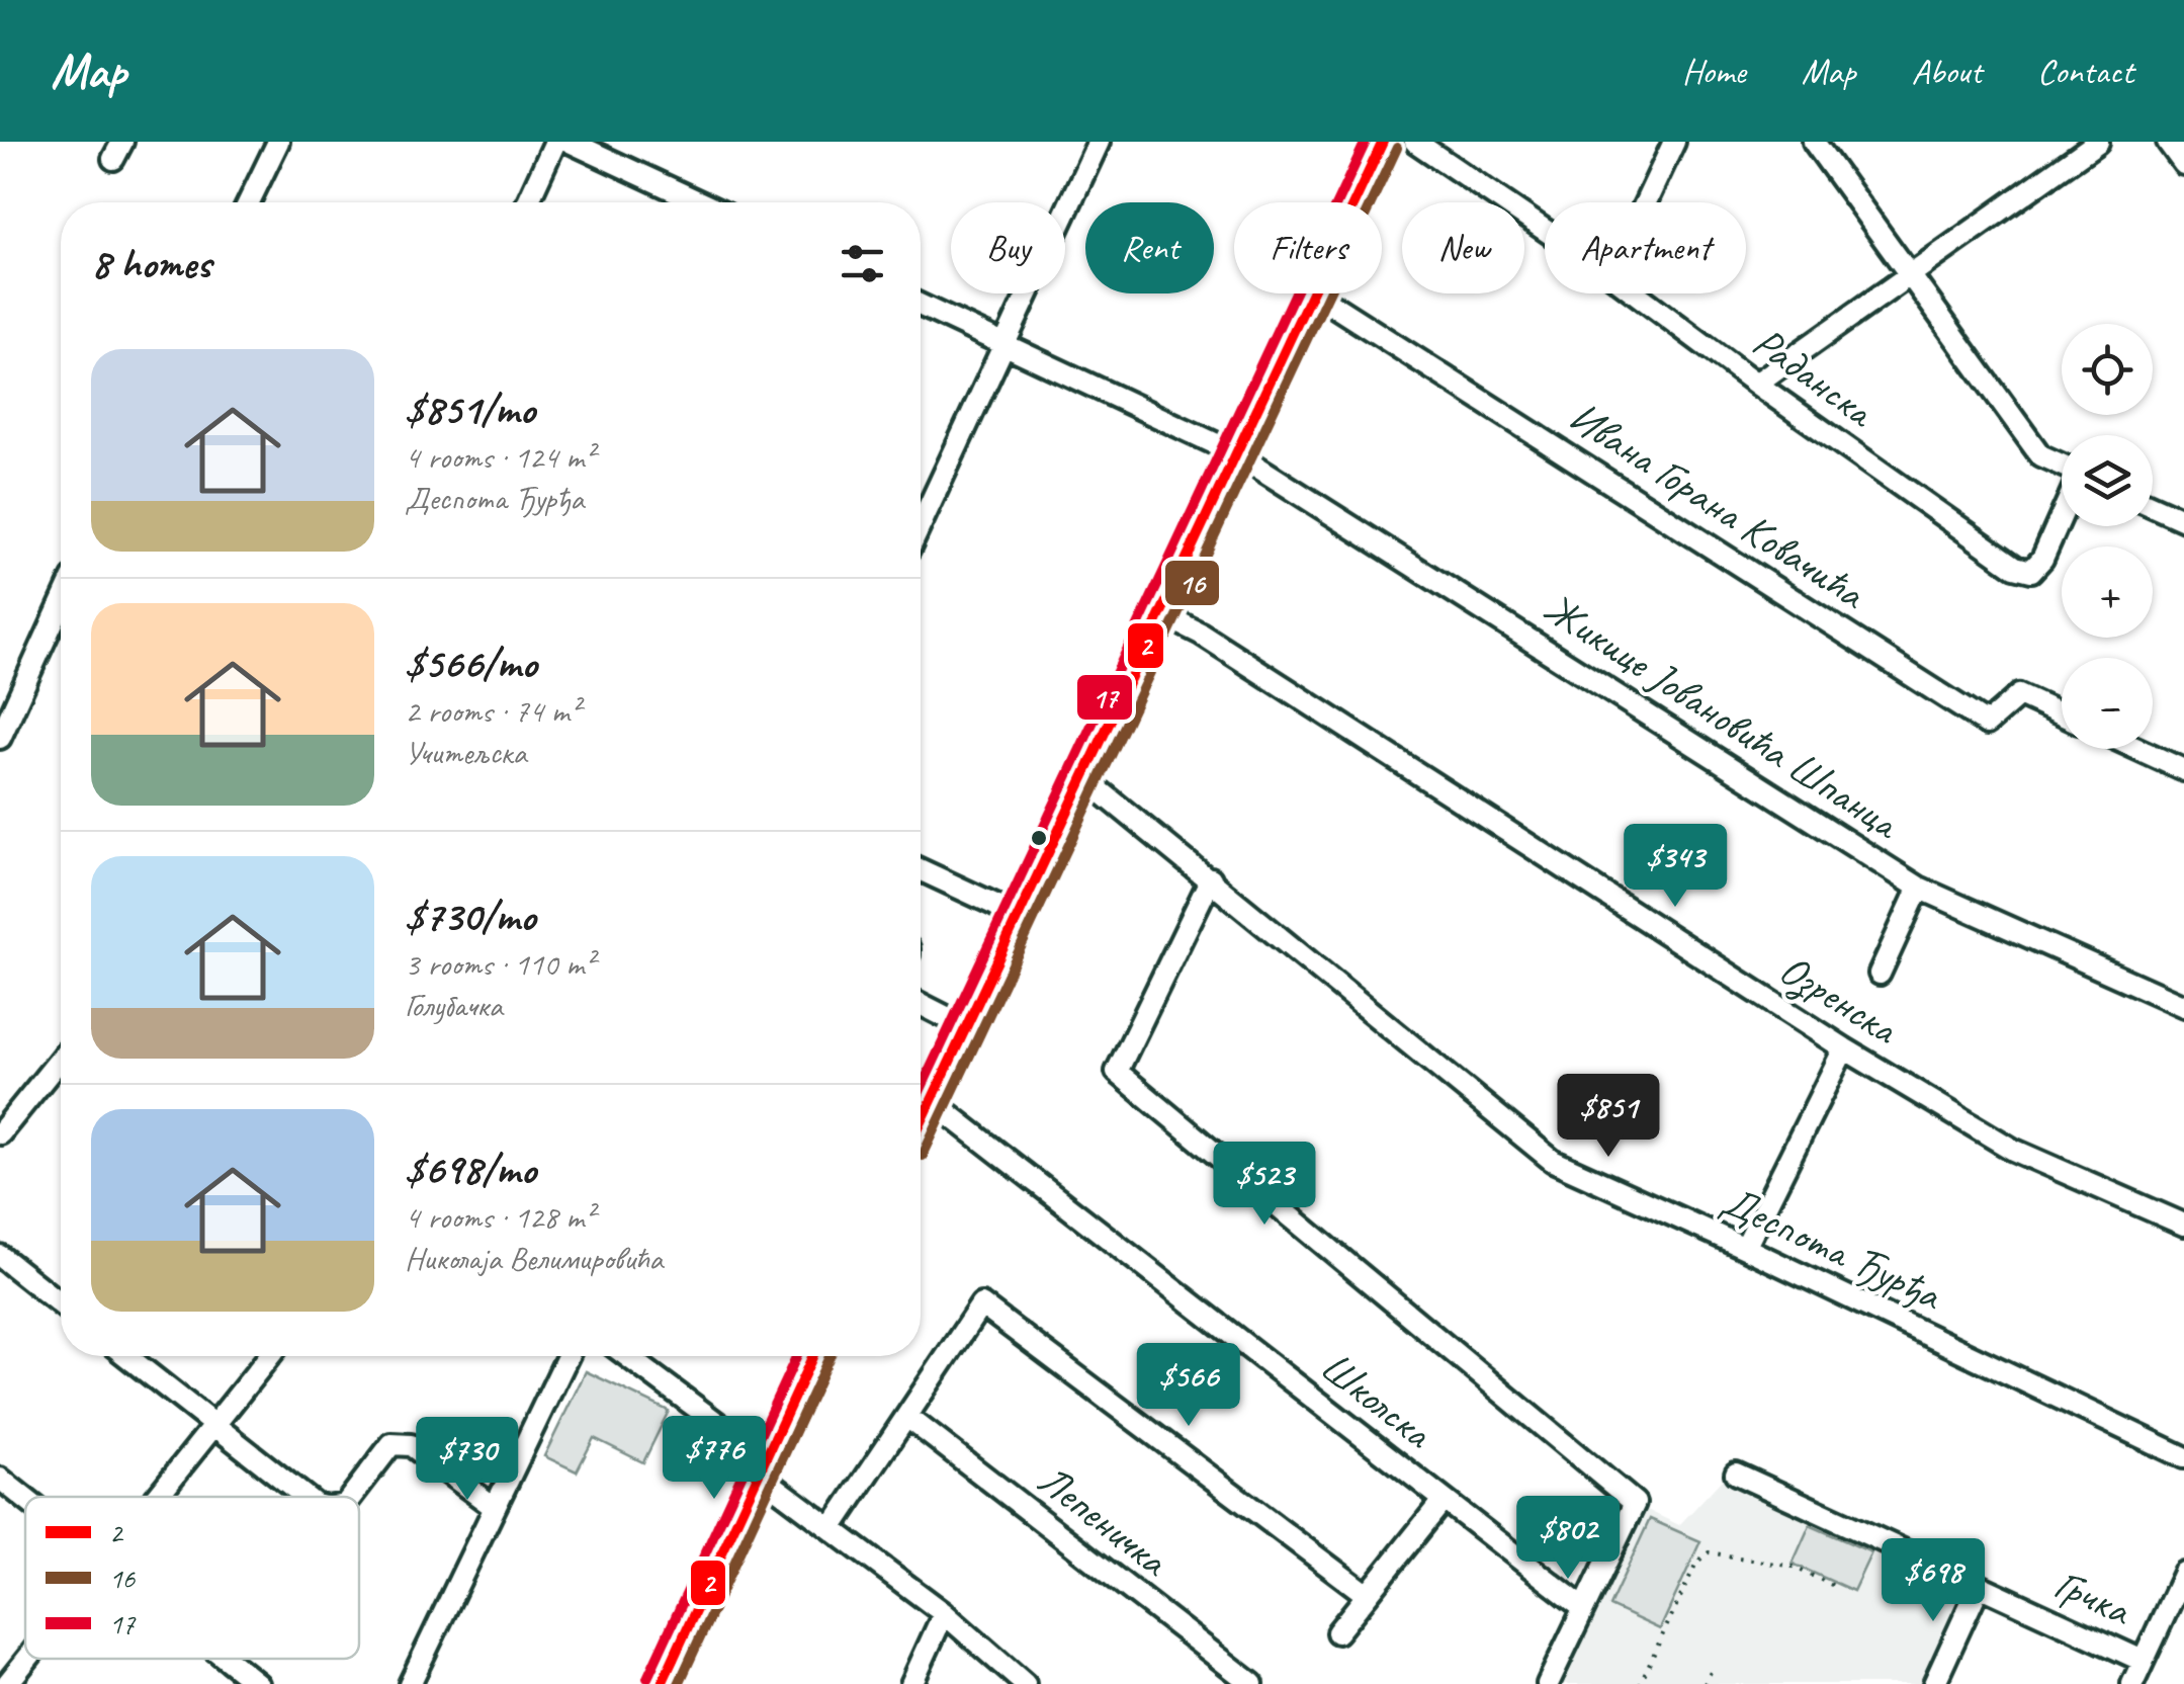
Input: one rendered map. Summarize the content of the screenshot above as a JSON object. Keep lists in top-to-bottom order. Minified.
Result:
{"streets":{"street":["Раданска","Ивана Горана Ковачића","Жикице Јовановића Шпанца","Озренска","Деспота Ђурђа","Школска","Лепеничка","Грчка"]},"lines":["transit line 2","transit line 17","transit line 16"],"legend":["2","16","17"],"page":{"header":"Map","nav":["Home","Map","About","Contact"],"chip":["Buy","Rent","Filters","New","Apartment"],"heading":"8 homes","map_buttons":["+","−"],"list":[{"name":"$851/mo","note":"4 rooms · 124 m² · Деспота Ђурђа"},{"name":"$566/mo","note":"2 rooms · 74 m² · Учитељска"},{"name":"$730/mo","note":"3 rooms · 110 m² · Голубачка"},{"name":"$698/mo","note":"4 rooms · 128 m² · Николаја Велимировића"}],"price":["$343","$851","$523","$566","$776","$730","$802","$698"]}}
